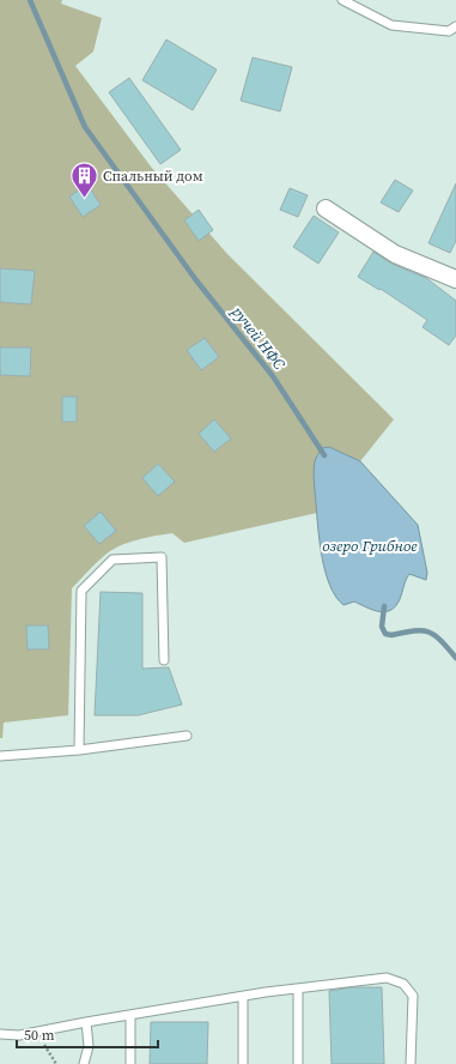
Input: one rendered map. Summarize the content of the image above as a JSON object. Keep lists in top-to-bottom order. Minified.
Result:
{"water":["ручей НФС","озеро Грибное"],"places":{"building":["Спальный дом"]},"scale_bar":"50 m"}
